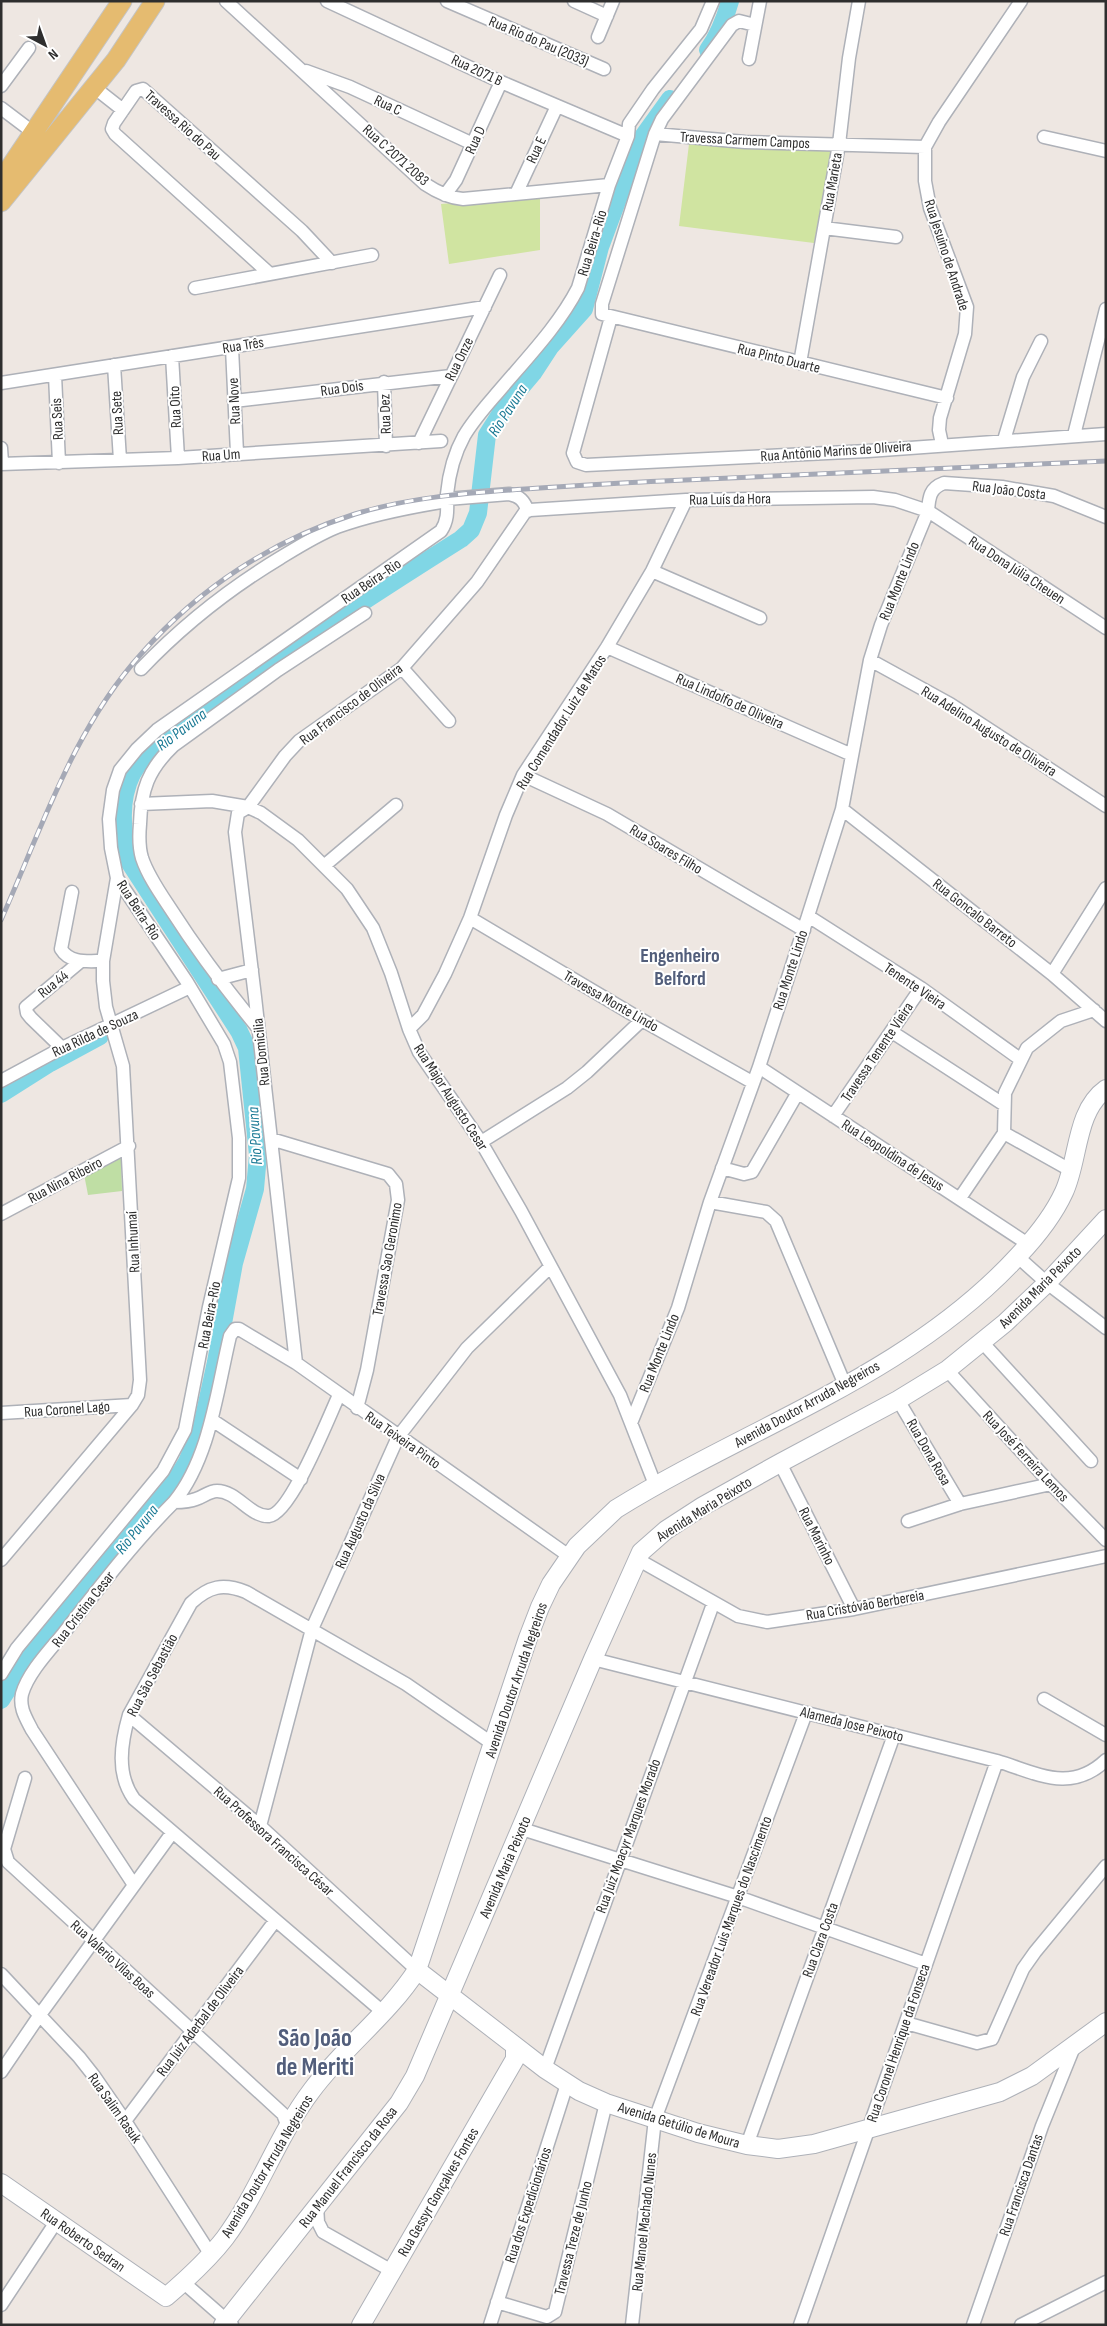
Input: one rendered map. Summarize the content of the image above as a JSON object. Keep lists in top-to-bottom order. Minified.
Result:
{"streets":{"main road":["Avenida Maria Peixoto","Avenida Doutor Arruda Negreiros","Avenida Getúlio de Moura","Rua Manuel Francisco da Rosa","Rua Gessyr Gonçalves Fontes","Rua Roberto Sedran"],"street":["Rua Rio do Pau (2033)","Rua 2071 B","Rua C","Travessa Rio do Pau","Rua D","Travessa Carmem Campos","Rua E","Rua C 2071 2083","Rua Marieta","Rua Beira-Rio","Rua Jesuino de Andrade","Rua Três","Rua Pinto Duarte","Rua Onze","Rua Dois","Rua Nove","Rua Oito","Rua Sete","Rua Dez","Rua Seis","Rua Antônio Marins de Oliveira","Rua Um","Rua João Costa","Rua Luís da Hora","Rua Dona Júlia Cheuen","Rua Monte Lindo","Rua Lindolfo de Oliveira","Rua Francisco de Oliveira","Rua Comendador Luiz de Matos","Rua Adelino Augusto de Oliveira","Rua Soares Filho","Rua Goncalo Barreto","Rua 44","Tenente Vieira","Travessa Monte Lindo","Rua Rilda de Souza","Rua Domicilia","Travessa Tenente Vieira","Rua Major Augusto Cesar","Rua Leopoldina de Jesus","Rua Nina Ribeiro","Rua Inhumaí","Travessa Sao Geronimo","Rua Coronel Lago","Rua Teixeira Pinto","Rua Dona Rosa","Rua José Ferreira Lemos","Rua Augusto da Silva","Rua Marinho","Rua Cristóvão Berbereia","Rua Cristina Cesar","Rua São Sebastião","Alameda Jose Peixoto","Rua Juiz Moacyr Marques Morado","Rua Professora Francisca César","Rua Vereador Luis Marques do Nascimento","Rua Clara Costa","Rua Valerio Vilas Boas","Rua Juiz Aderbal de Oliveira","Rua Coronel Henrique da Fonseca","Rua Salim Rasuk","Rua Francisca Dantas","Rua dos Expedicionários","Rua Manoel Machado Nunes","Travessa Treze de Junho"]},"crossings":[["Rua 2071 B","Rua D"],["Rua 2071 B","Rua E"],["Rua 2071 B","Rua Beira-Rio"],["Rua C","Rua D"],["Rua C","Rua C 2071 2083"],["Rua D","Rua C 2071 2083"],["Travessa Carmem Campos","Rua Marieta"],["Travessa Carmem Campos","Rua Jesuino de Andrade"],["Rua E","Rua C 2071 2083"],["Rua C 2071 2083","Rua Beira-Rio"],["Rua Marieta","Rua Pinto Duarte"],["Rua Beira-Rio","Rua Rilda de Souza"],["Rua Beira-Rio","Rua Inhumaí"],["Rua Jesuino de Andrade","Rua Pinto Duarte"],["Rua Jesuino de Andrade","Rua Antônio Marins de Oliveira"],["Rua Três","Rua Onze"],["Rua Três","Rua Nove"],["Rua Três","Rua Oito"],["Rua Três","Rua Sete"],["Rua Três","Rua Seis"],["Rua Pinto Duarte","Rua Antônio Marins de Oliveira"],["Rua Onze","Rua Dois"],["Rua Onze","Rua Um"],["Rua Dois","Rua Nove"],["Rua Dois","Rua Dez"],["Rua Nove","Rua Um"],["Rua Oito","Rua Um"],["Rua Sete","Rua Um"],["Rua Dez","Rua Um"],["Rua Seis","Rua Um"],["Rua João Costa","Rua Luís da Hora"],["Rua João Costa","Rua Dona Júlia Cheuen"],["Rua João Costa","Rua Monte Lindo"],["Rua Luís da Hora","Rua Dona Júlia Cheuen"],["Rua Luís da Hora","Rua Monte Lindo"],["Rua Luís da Hora","Rua Francisco de Oliveira"],["Rua Luís da Hora","Rua Comendador Luiz de Matos"],["Rua Dona Júlia Cheuen","Rua Monte Lindo"],["Rua Monte Lindo","Rua Lindolfo de Oliveira"],["Rua Monte Lindo","Rua Adelino Augusto de Oliveira"],["Rua Monte Lindo","Rua Soares Filho"],["Rua Monte Lindo","Rua Goncalo Barreto"],["Rua Monte Lindo","Tenente Vieira"],["Rua Monte Lindo","Travessa Monte Lindo"],["Rua Monte Lindo","Rua Major Augusto Cesar"],["Rua Monte Lindo","Rua Leopoldina de Jesus"],["Rua Lindolfo de Oliveira","Rua Comendador Luiz de Matos"],["Rua Francisco de Oliveira","Rua Domicilia"],["Rua Francisco de Oliveira","Rua Major Augusto Cesar"],["Rua Comendador Luiz de Matos","Rua Soares Filho"],["Rua Comendador Luiz de Matos","Travessa Monte Lindo"],["Rua Comendador Luiz de Matos","Rua Major Augusto Cesar"],["Rua 44","Rua Rilda de Souza"],["Tenente Vieira","Travessa Tenente Vieira"],["Rua Rilda de Souza","Rua Inhumaí"],["Rua Domicilia","Rua Major Augusto Cesar"],["Rua Domicilia","Travessa Sao Geronimo"],["Rua Domicilia","Rua Teixeira Pinto"],["Travessa Tenente Vieira","Rua Leopoldina de Jesus"],["Rua Major Augusto Cesar","Avenida Doutor Arruda Negreiros"],["Rua Major Augusto Cesar","Rua Augusto da Silva"],["Rua Leopoldina de Jesus","Avenida Maria Peixoto"],["Rua Leopoldina de Jesus","Avenida Doutor Arruda Negreiros"],["Rua Nina Ribeiro","Rua Inhumaí"],["Rua Inhumaí","Rua Coronel Lago"],["Travessa Sao Geronimo","Rua Teixeira Pinto"],["Avenida Maria Peixoto","Rua Dona Rosa"],["Avenida Maria Peixoto","Rua José Ferreira Lemos"],["Avenida Maria Peixoto","Rua Marinho"],["Avenida Maria Peixoto","Rua Cristóvão Berbereia"],["Avenida Maria Peixoto","Alameda Jose Peixoto"],["Avenida Maria Peixoto","Avenida Getúlio de Moura"],["Avenida Maria Peixoto","Rua Manuel Francisco da Rosa"],["Avenida Doutor Arruda Negreiros","Rua Teixeira Pinto"],["Avenida Doutor Arruda Negreiros","Rua São Sebastião"],["Avenida Doutor Arruda Negreiros","Rua Professora Francisca César"],["Avenida Doutor Arruda Negreiros","Rua Valerio Vilas Boas"],["Avenida Doutor Arruda Negreiros","Rua Salim Rasuk"],["Avenida Doutor Arruda Negreiros","Avenida Getúlio de Moura"],["Avenida Doutor Arruda Negreiros","Rua Roberto Sedran"],["Rua Teixeira Pinto","Rua Augusto da Silva"],["Rua Teixeira Pinto","Rua Cristina Cesar"],["Rua Augusto da Silva","Rua São Sebastião"],["Rua Augusto da Silva","Rua Professora Francisca César"],["Rua Marinho","Rua Cristóvão Berbereia"],["Rua Cristóvão Berbereia","Rua Juiz Moacyr Marques Morado"],["Rua São Sebastião","Rua Professora Francisca César"],["Rua São Sebastião","Rua Juiz Aderbal de Oliveira"],["Alameda Jose Peixoto","Rua Juiz Moacyr Marques Morado"],["Alameda Jose Peixoto","Rua Vereador Luis Marques do Nascimento"],["Alameda Jose Peixoto","Rua Clara Costa"],["Alameda Jose Peixoto","Rua Coronel Henrique da Fonseca"],["Rua Juiz Moacyr Marques Morado","Avenida Getúlio de Moura"],["Rua Professora Francisca César","Avenida Getúlio de Moura"],["Rua Vereador Luis Marques do Nascimento","Avenida Getúlio de Moura"],["Rua Vereador Luis Marques do Nascimento","Rua Manoel Machado Nunes"],["Rua Clara Costa","Avenida Getúlio de Moura"],["Rua Valerio Vilas Boas","Rua Juiz Aderbal de Oliveira"],["Rua Juiz Aderbal de Oliveira","Rua Salim Rasuk"],["Rua Coronel Henrique da Fonseca","Avenida Getúlio de Moura"],["Avenida Getúlio de Moura","Rua Manuel Francisco da Rosa"],["Avenida Getúlio de Moura","Rua Francisca Dantas"],["Avenida Getúlio de Moura","Rua Gessyr Gonçalves Fontes"],["Avenida Getúlio de Moura","Rua dos Expedicionários"],["Avenida Getúlio de Moura","Rua Manoel Machado Nunes"],["Avenida Getúlio de Moura","Travessa Treze de Junho"],["Rua dos Expedicionários","Travessa Treze de Junho"]],"districts":["Engenheiro Belford","São João de Meriti"],"water":["Rio Pavuna"],"north":"bottom right"}
